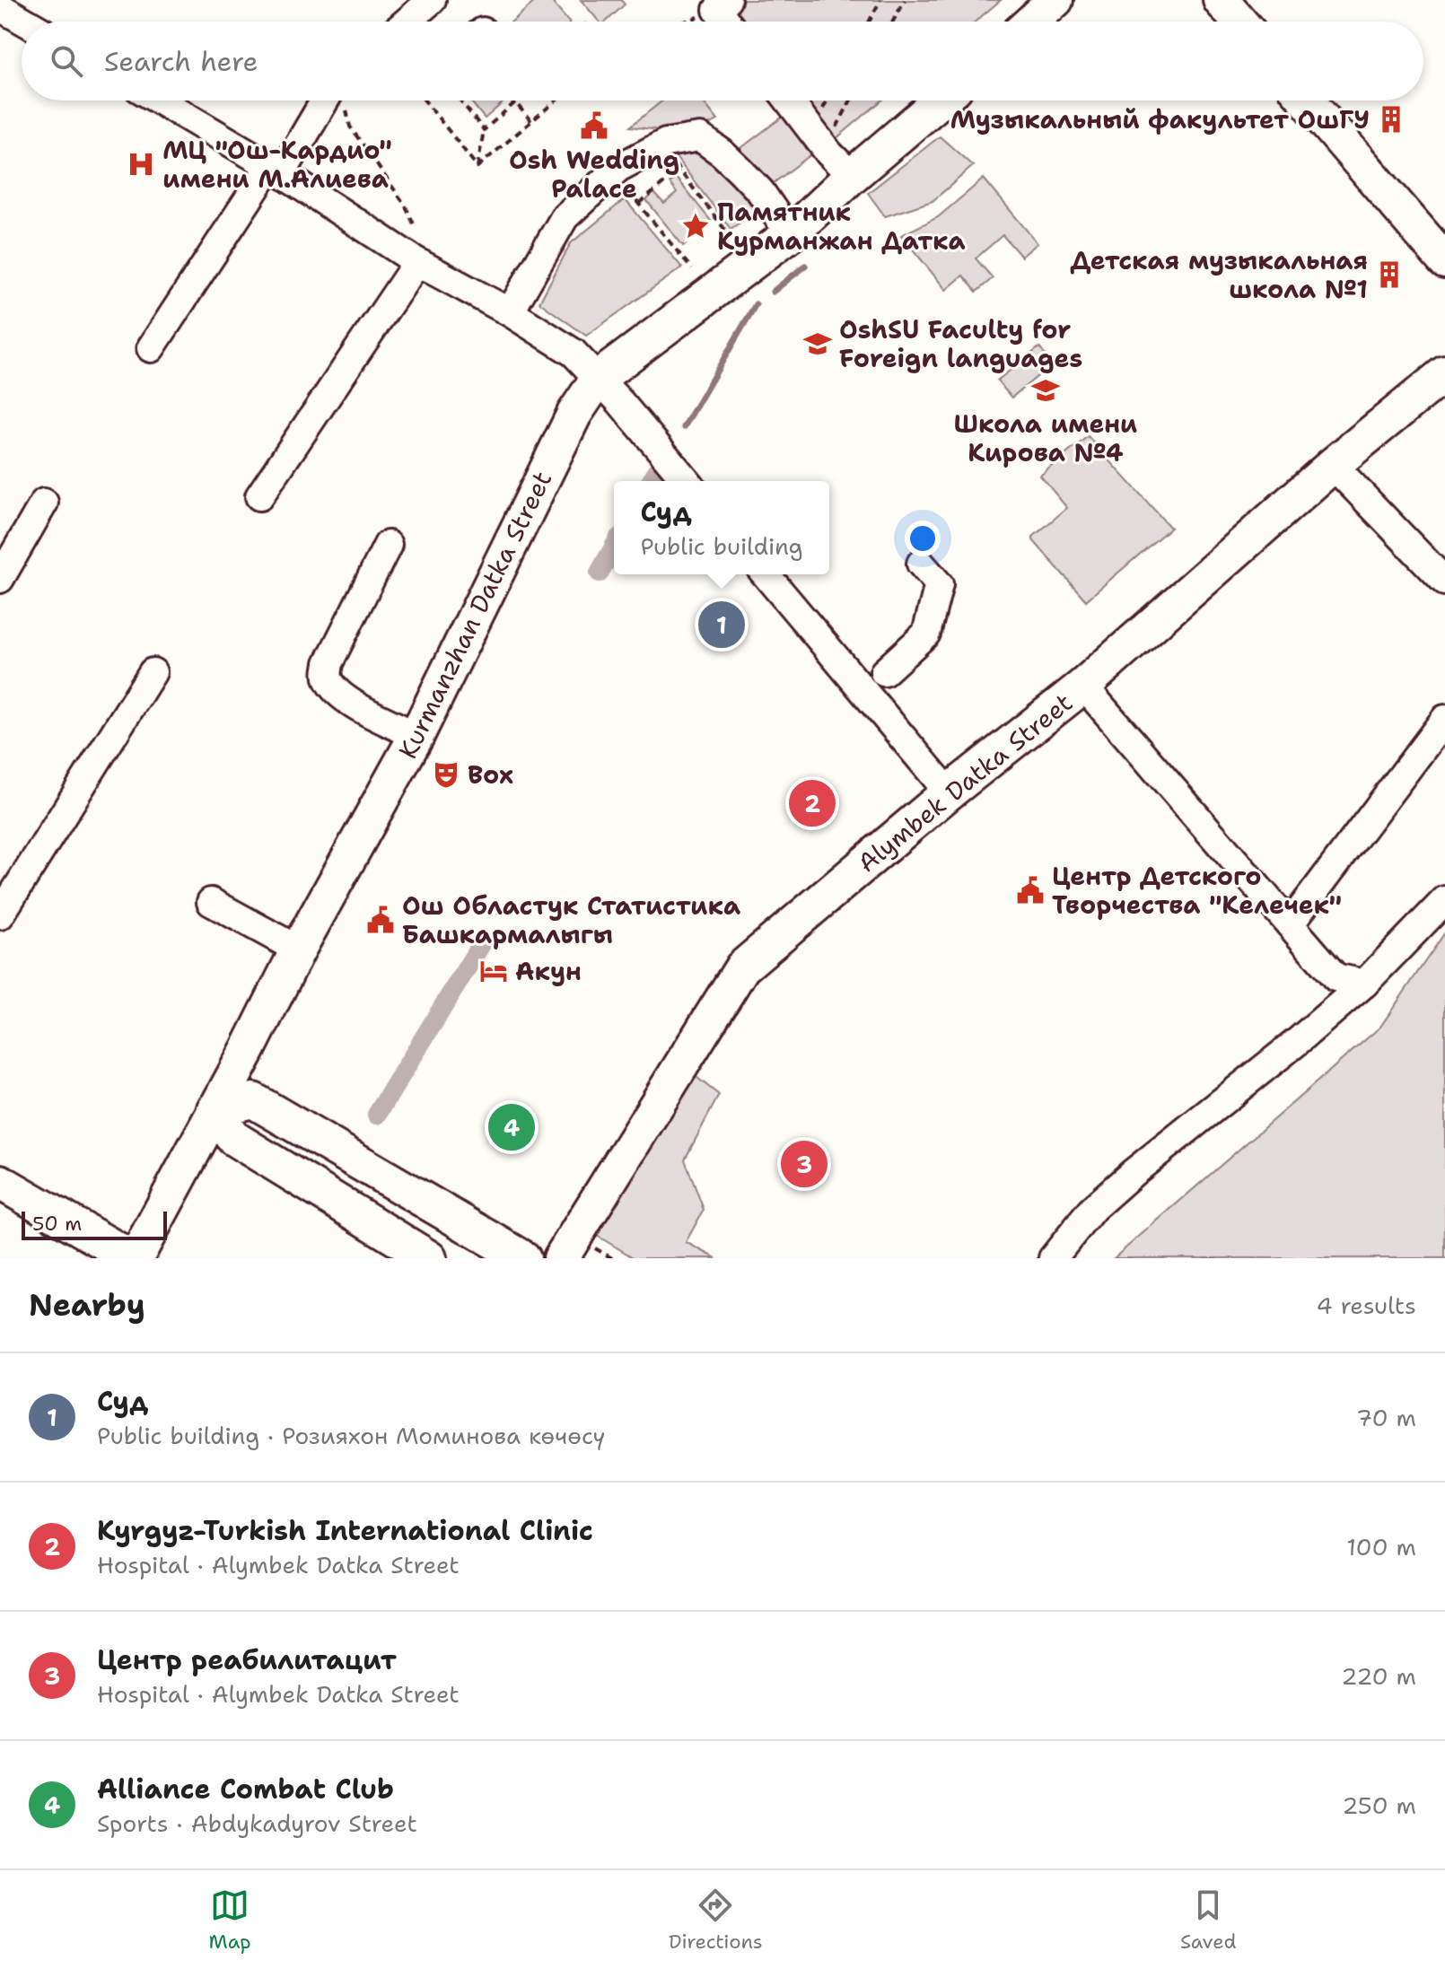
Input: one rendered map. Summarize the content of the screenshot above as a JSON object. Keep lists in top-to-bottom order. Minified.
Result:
{"streets":{"main road":["Kurmanzhan Datka Street","Alymbek Datka Street"]},"places":{"building":["Музыкальный факультет ОшГУ","Детская музыкальная школа №1"],"public building":["Osh Wedding Palace","Центр Детского Творчества \"Келечек\"","Ош Областук Статистика Башкармалыгы"],"hospital":["МЦ \"Ош-Кардио\" имени М.Алиева"],"place":["Памятник Курманжан Датка"],"school or university":["OshSU Faculty for Foreign languages","Школа имени Кирова №4"],"theatre":["Box"],"hotel":["Акун"]},"scale_bar":"50 m","page":{"search":"Search here","popup":["Суд","Public building"],"pins":["1","2","4","3"],"scale":"50 m","heading":["Nearby","4 results"],"list":[{"mark":"1","name":"Суд","note":"Public building · Розияхон Моминова көчөсү","value":"70 m"},{"mark":"2","name":"Kyrgyz-Turkish International Clinic","note":"Hospital · Alymbek Datka Street","value":"100 m"},{"mark":"3","name":"Центр реабилитацит","note":"Hospital · Alymbek Datka Street","value":"220 m"},{"mark":"4","name":"Alliance Combat Club","note":"Sports · Abdykadyrov Street","value":"250 m"}],"nav":["Map","Directions","Saved"]}}
